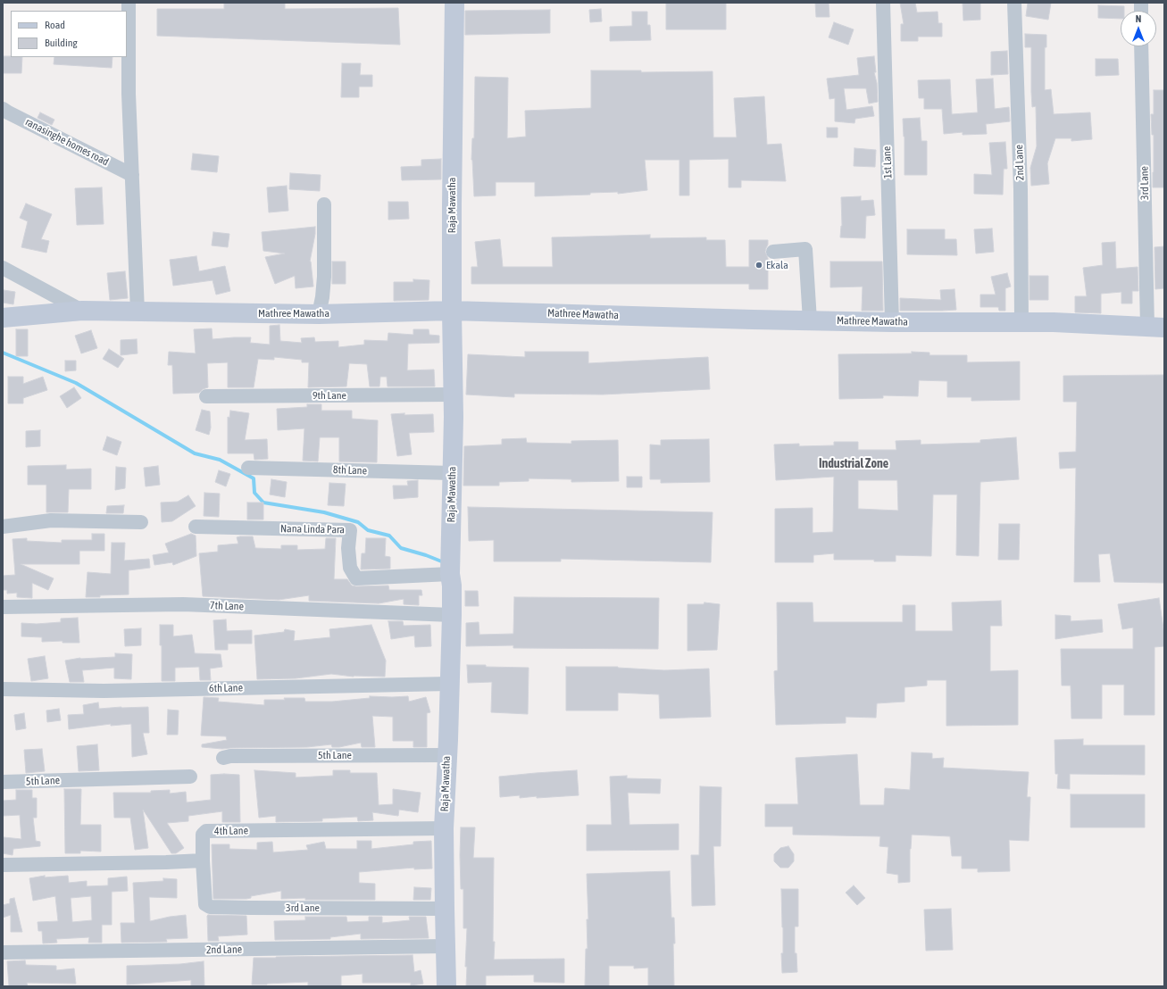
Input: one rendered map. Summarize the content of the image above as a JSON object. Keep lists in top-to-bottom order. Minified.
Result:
{"streets":{"street":["ranasinghe homes road","1st Lane","2nd Lane","3rd Lane","Raja Mawatha","Mathree Mawatha","9th Lane","8th Lane","Nana Linda Para","7th Lane","6th Lane","5th Lane","4th Lane"]},"crossings":[["1st Lane","Mathree Mawatha"],["2nd Lane","Raja Mawatha"],["2nd Lane","Mathree Mawatha"],["3rd Lane","Raja Mawatha"],["3rd Lane","Mathree Mawatha"],["3rd Lane","4th Lane"],["Raja Mawatha","Mathree Mawatha"],["Raja Mawatha","9th Lane"],["Raja Mawatha","8th Lane"],["Raja Mawatha","Nana Linda Para"],["Raja Mawatha","7th Lane"],["Raja Mawatha","6th Lane"],["Raja Mawatha","5th Lane"],["Raja Mawatha","4th Lane"]],"districts":["Industrial Zone"],"places":["Ekala"],"legend":["Road","Building"],"north":"top"}
